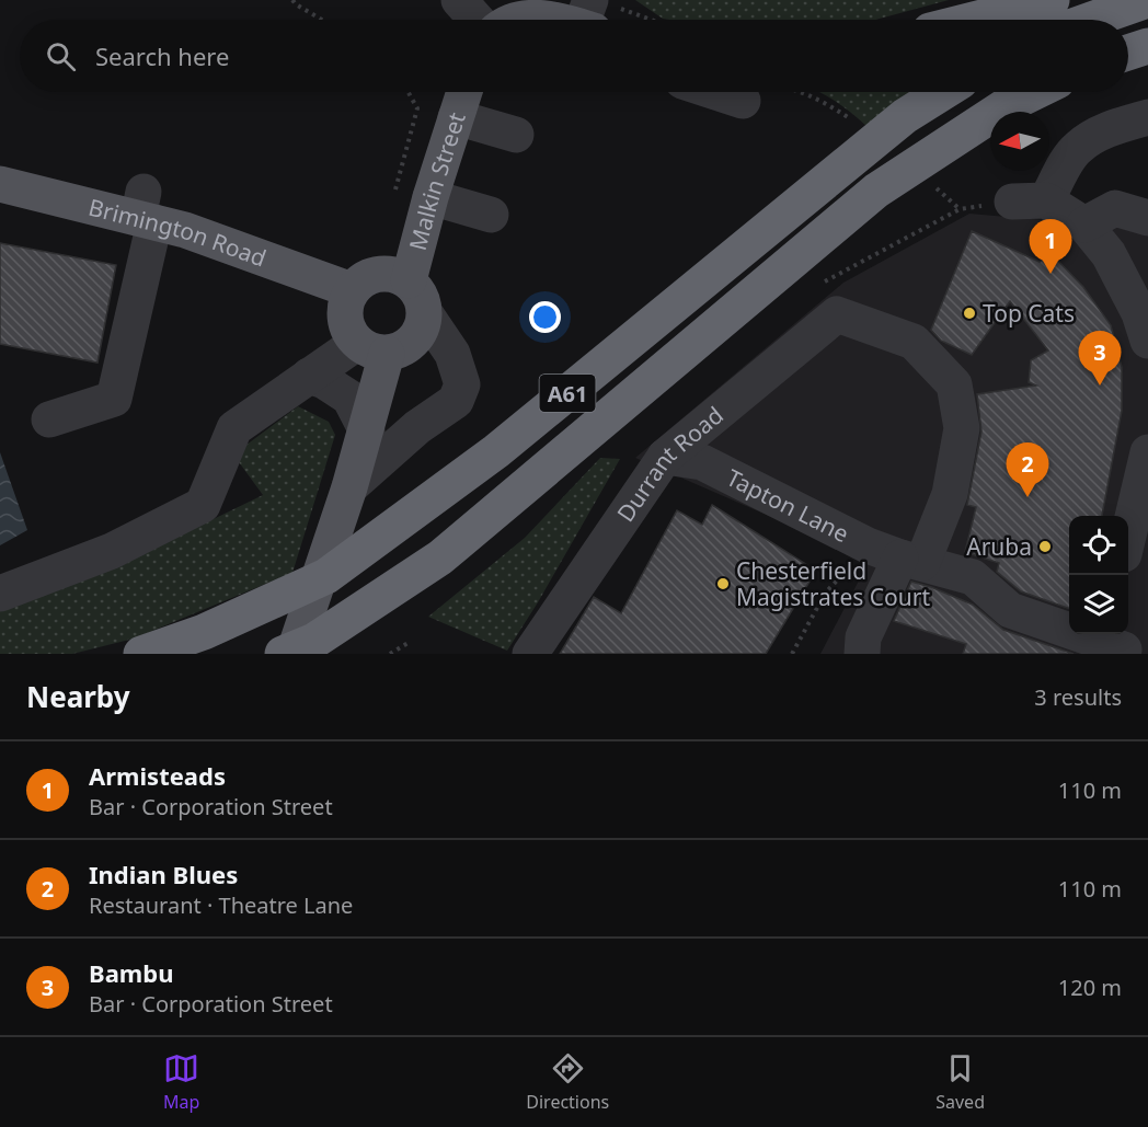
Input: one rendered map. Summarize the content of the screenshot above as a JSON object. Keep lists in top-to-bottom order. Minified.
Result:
{"streets":{"highway":["A61"],"main road":["Malkin Street","Brimington Road"],"street":["Durrant Road","Tapton Lane"]},"crossings":[["Malkin Street","Brimington Road"],["Durrant Road","Tapton Lane"]],"places":["Top Cats","Aruba","Chesterfield Magistrates Court"],"north":"left","page":{"search":"Search here","pins":["1","3","2"],"heading":["Nearby","3 results"],"list":[{"mark":"1","name":"Armisteads","note":"Bar · Corporation Street","value":"110 m"},{"mark":"2","name":"Indian Blues","note":"Restaurant · Theatre Lane","value":"110 m"},{"mark":"3","name":"Bambu","note":"Bar · Corporation Street","value":"120 m"}],"nav":["Map","Directions","Saved"]}}
